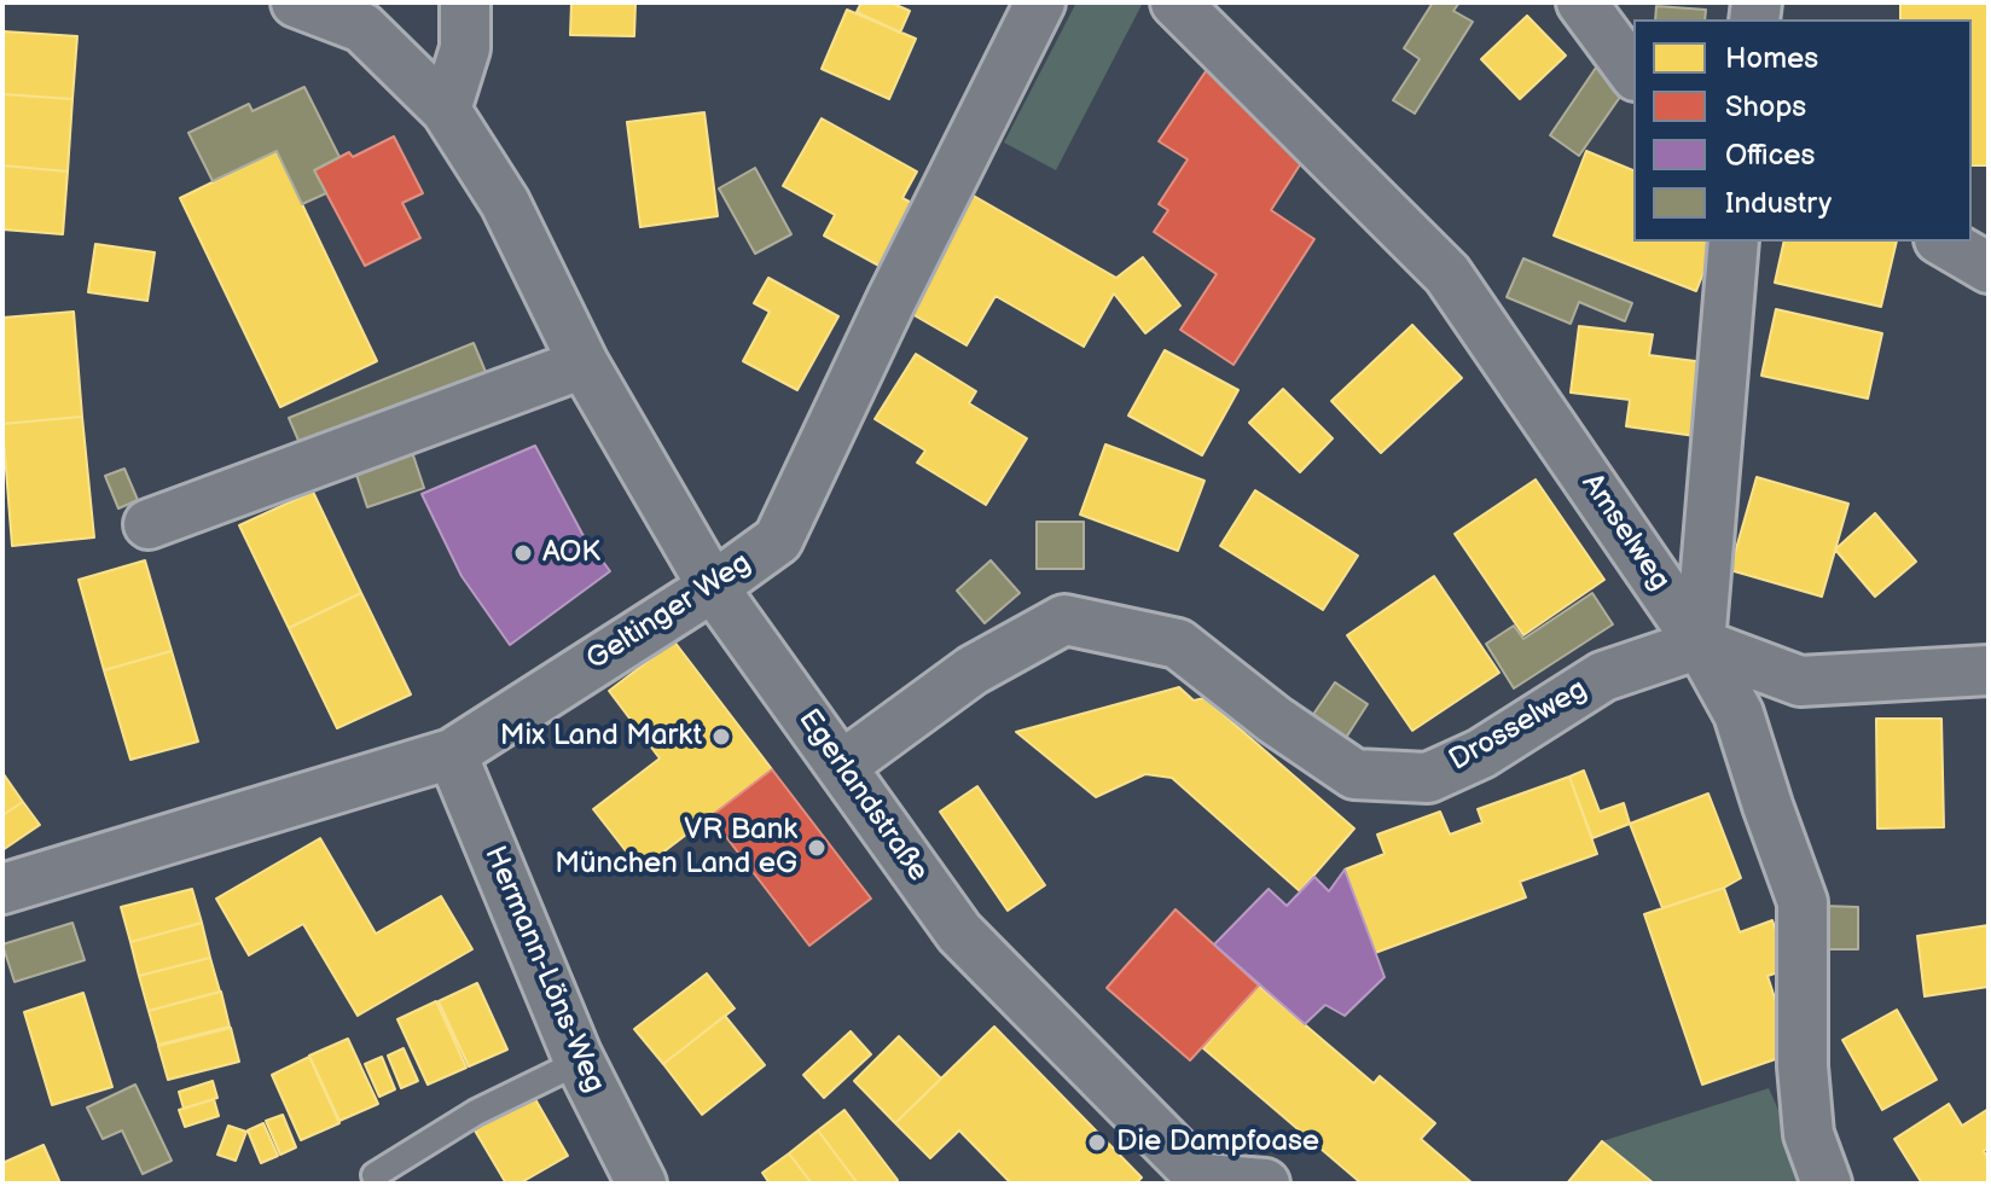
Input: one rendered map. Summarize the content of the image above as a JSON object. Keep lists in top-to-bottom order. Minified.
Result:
{"streets":{"street":["Amselweg","Geltinger Weg","Drosselweg","Egerlandstraße","Hermann-Löns-Weg"]},"crossings":[["Amselweg","Drosselweg"],["Geltinger Weg","Egerlandstraße"],["Geltinger Weg","Hermann-Löns-Weg"],["Drosselweg","Egerlandstraße"]],"places":["AOK","Mix Land Markt","VR Bank München Land eG","Die Dampfoase"],"legend":["Homes","Shops","Offices","Industry"]}
